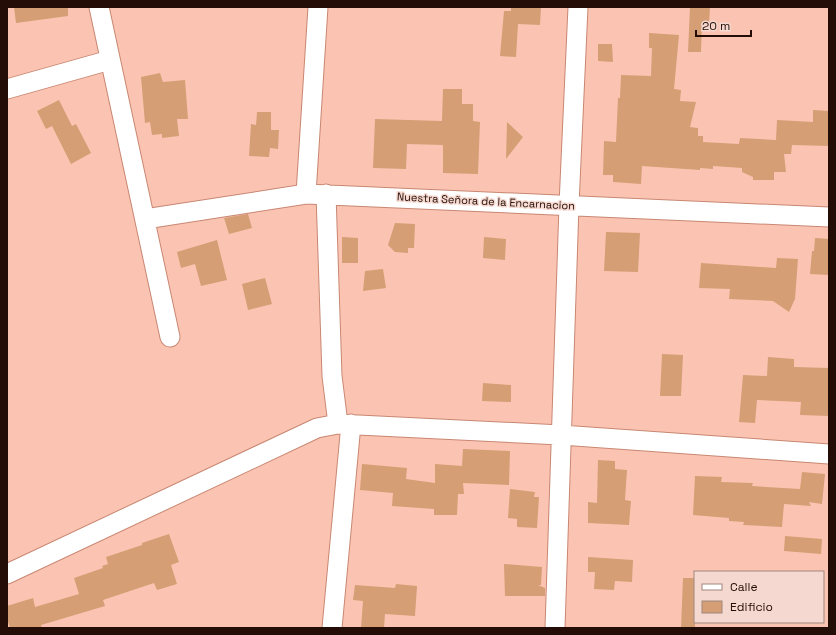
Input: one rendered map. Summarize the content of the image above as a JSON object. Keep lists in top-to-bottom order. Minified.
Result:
{"streets":{"street":["Nuestra Señora de la Encarnacion"]},"legend":["Calle","Edificio"],"scale_bar":"20 m"}
